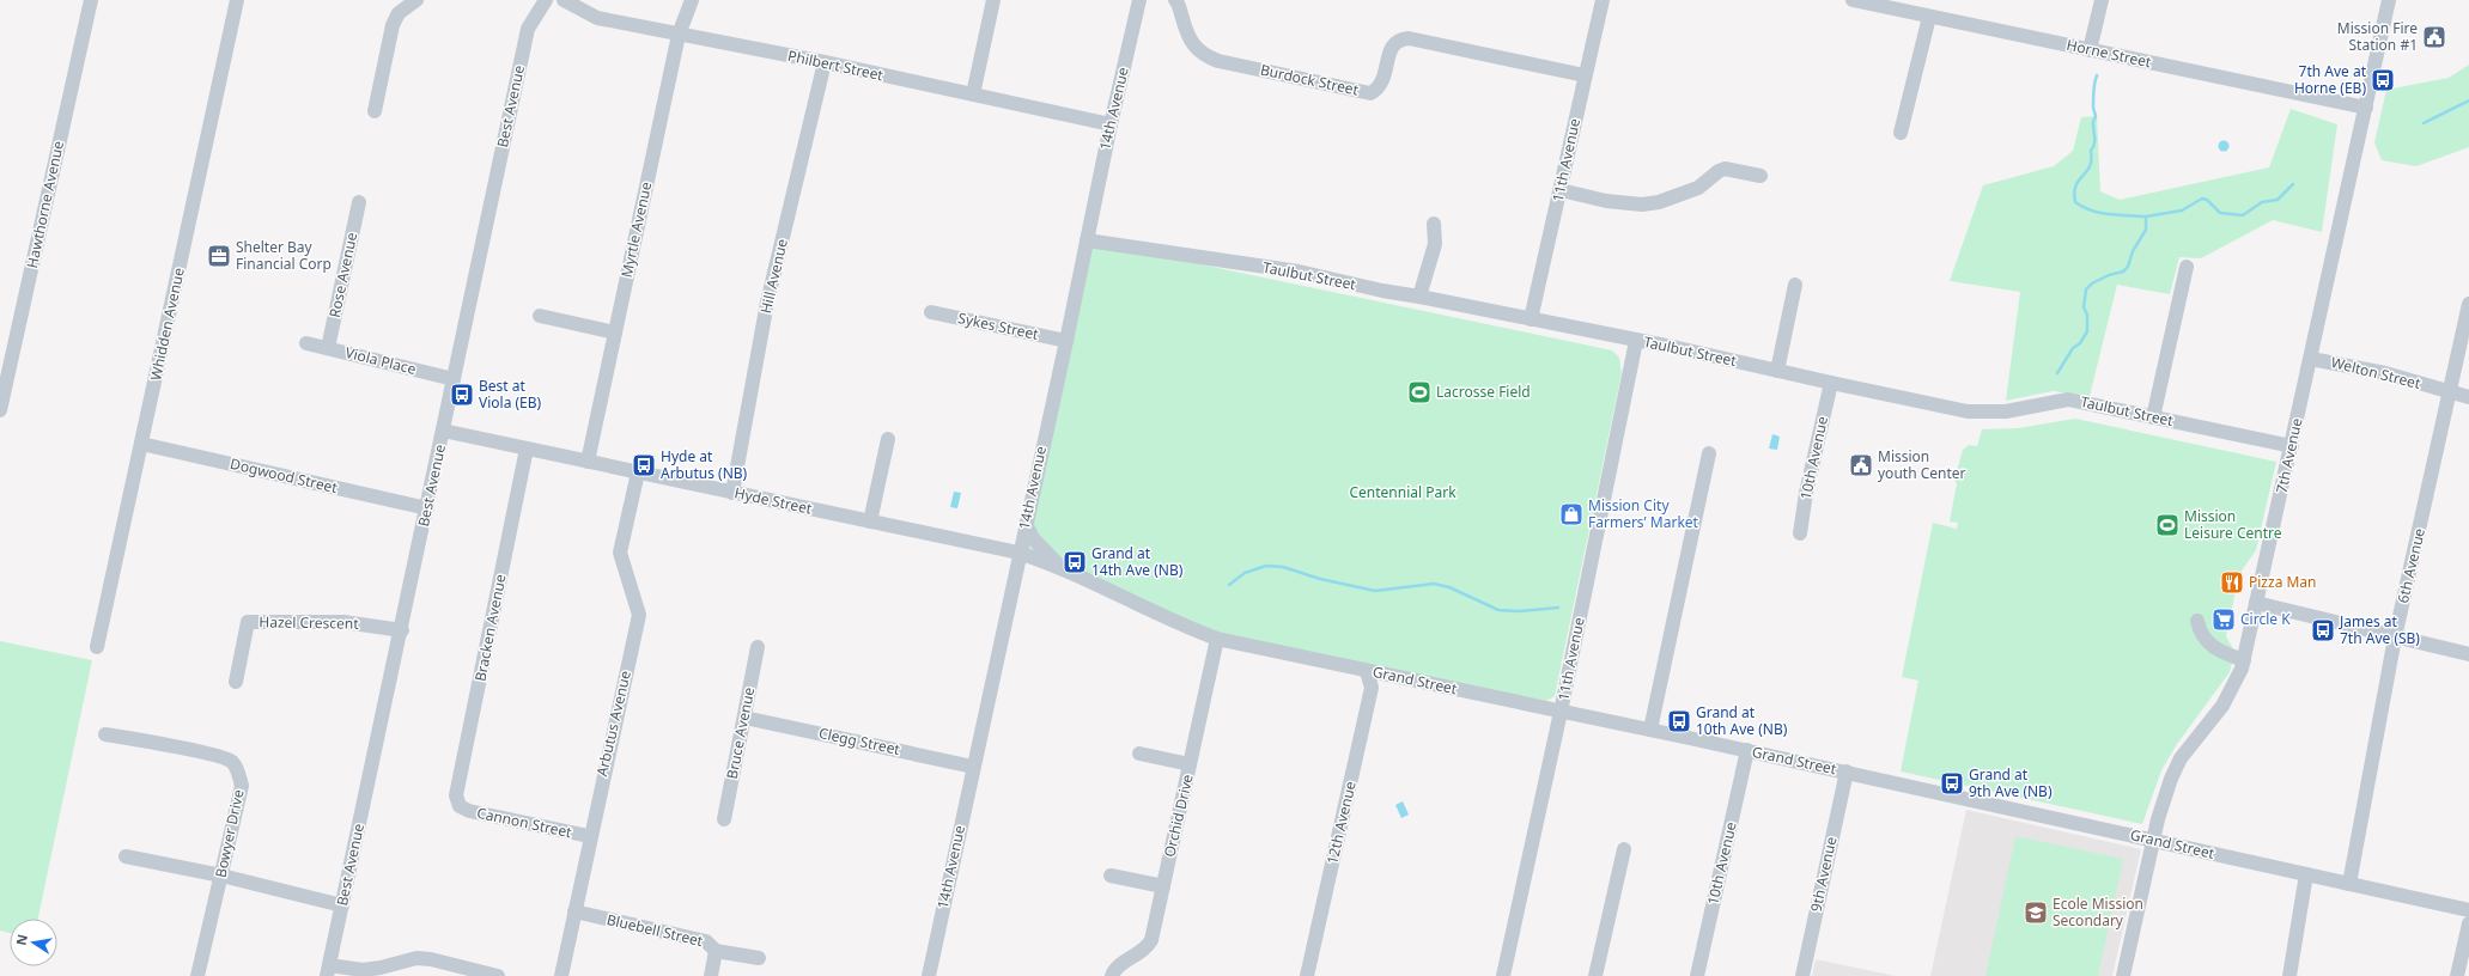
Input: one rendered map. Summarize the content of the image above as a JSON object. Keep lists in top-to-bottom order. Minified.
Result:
{"streets":{"street":["Horne Street","Philbert Street","Burdock Street","Best Avenue","14th Avenue","11th Avenue","Hawthorne Avenue","Myrtle Avenue","Rose Avenue","Hill Avenue","Taulbut Street","Whidden Avenue","Sykes Street","Viola Place","Welton Street","7th Avenue","10th Avenue","Dogwood Street","Hyde Street","6th Avenue","Hazel Crescent","Bracken Avenue","Grand Street","Arbutus Avenue","Bruce Avenue","Clegg Street","Orchid Drive","Cannon Street","12th Avenue","Bowyer Drive","9th Avenue","Bluebell Street"]},"crossings":[["Horne Street","7th Avenue"],["Philbert Street","14th Avenue"],["Philbert Street","Myrtle Avenue"],["Philbert Street","Hill Avenue"],["Burdock Street","11th Avenue"],["Best Avenue","Viola Place"],["Best Avenue","Dogwood Street"],["Best Avenue","Hyde Street"],["Best Avenue","Hazel Crescent"],["14th Avenue","Taulbut Street"],["14th Avenue","Sykes Street"],["14th Avenue","Hyde Street"],["14th Avenue","Grand Street"],["14th Avenue","Clegg Street"],["11th Avenue","Taulbut Street"],["11th Avenue","Grand Street"],["Myrtle Avenue","Hyde Street"],["Rose Avenue","Viola Place"],["Hill Avenue","Hyde Street"],["Taulbut Street","7th Avenue"],["Taulbut Street","10th Avenue"],["Whidden Avenue","Dogwood Street"],["Welton Street","7th Avenue"],["Welton Street","6th Avenue"],["7th Avenue","Grand Street"],["10th Avenue","Grand Street"],["Hyde Street","Bracken Avenue"],["Hyde Street","Grand Street"],["Hyde Street","Arbutus Avenue"],["6th Avenue","Grand Street"],["Bracken Avenue","Cannon Street"],["Grand Street","Orchid Drive"],["Grand Street","12th Avenue"],["Grand Street","9th Avenue"],["Arbutus Avenue","Cannon Street"],["Arbutus Avenue","Bluebell Street"],["Bruce Avenue","Clegg Street"]],"parks":["Centennial Park"],"places":{"public building":["Mission Fire Station #1","Mission youth Center"],"bus stop":["7th Ave at Horne (EB)","Best at Viola (EB)","Hyde at Arbutus (NB)","Grand at 14th Ave (NB)","James at 7th Ave (SB)","Grand at 10th Ave (NB)","Grand at 9th Ave (NB)"],"office":["Shelter Bay Financial Corp"],"sports":["Lacrosse Field","Mission Leisure Centre"],"shop":["Mission City Farmers’ Market"],"restaurant":["Pizza Man"],"supermarket":["Circle K"],"school or university":["Ecole Mission Secondary"]},"north":"left"}
